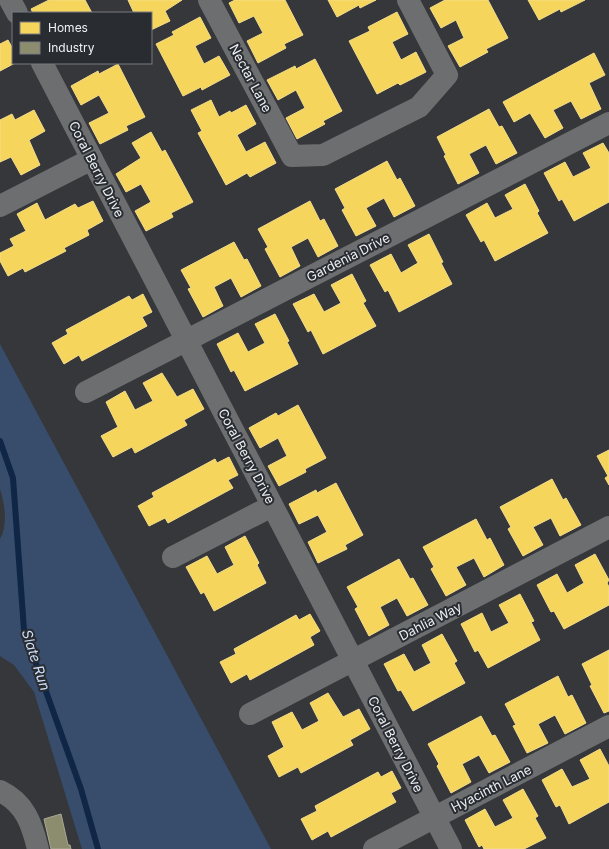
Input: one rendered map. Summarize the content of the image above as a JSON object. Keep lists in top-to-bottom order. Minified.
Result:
{"streets":{"street":["Nectar Lane","Coral Berry Drive","Gardenia Drive","Dahlia Way","Hyacinth Lane"]},"crossings":[["Coral Berry Drive","Gardenia Drive"],["Coral Berry Drive","Dahlia Way"],["Coral Berry Drive","Hyacinth Lane"]],"water":["Slate Run"],"legend":["Homes","Industry"]}
